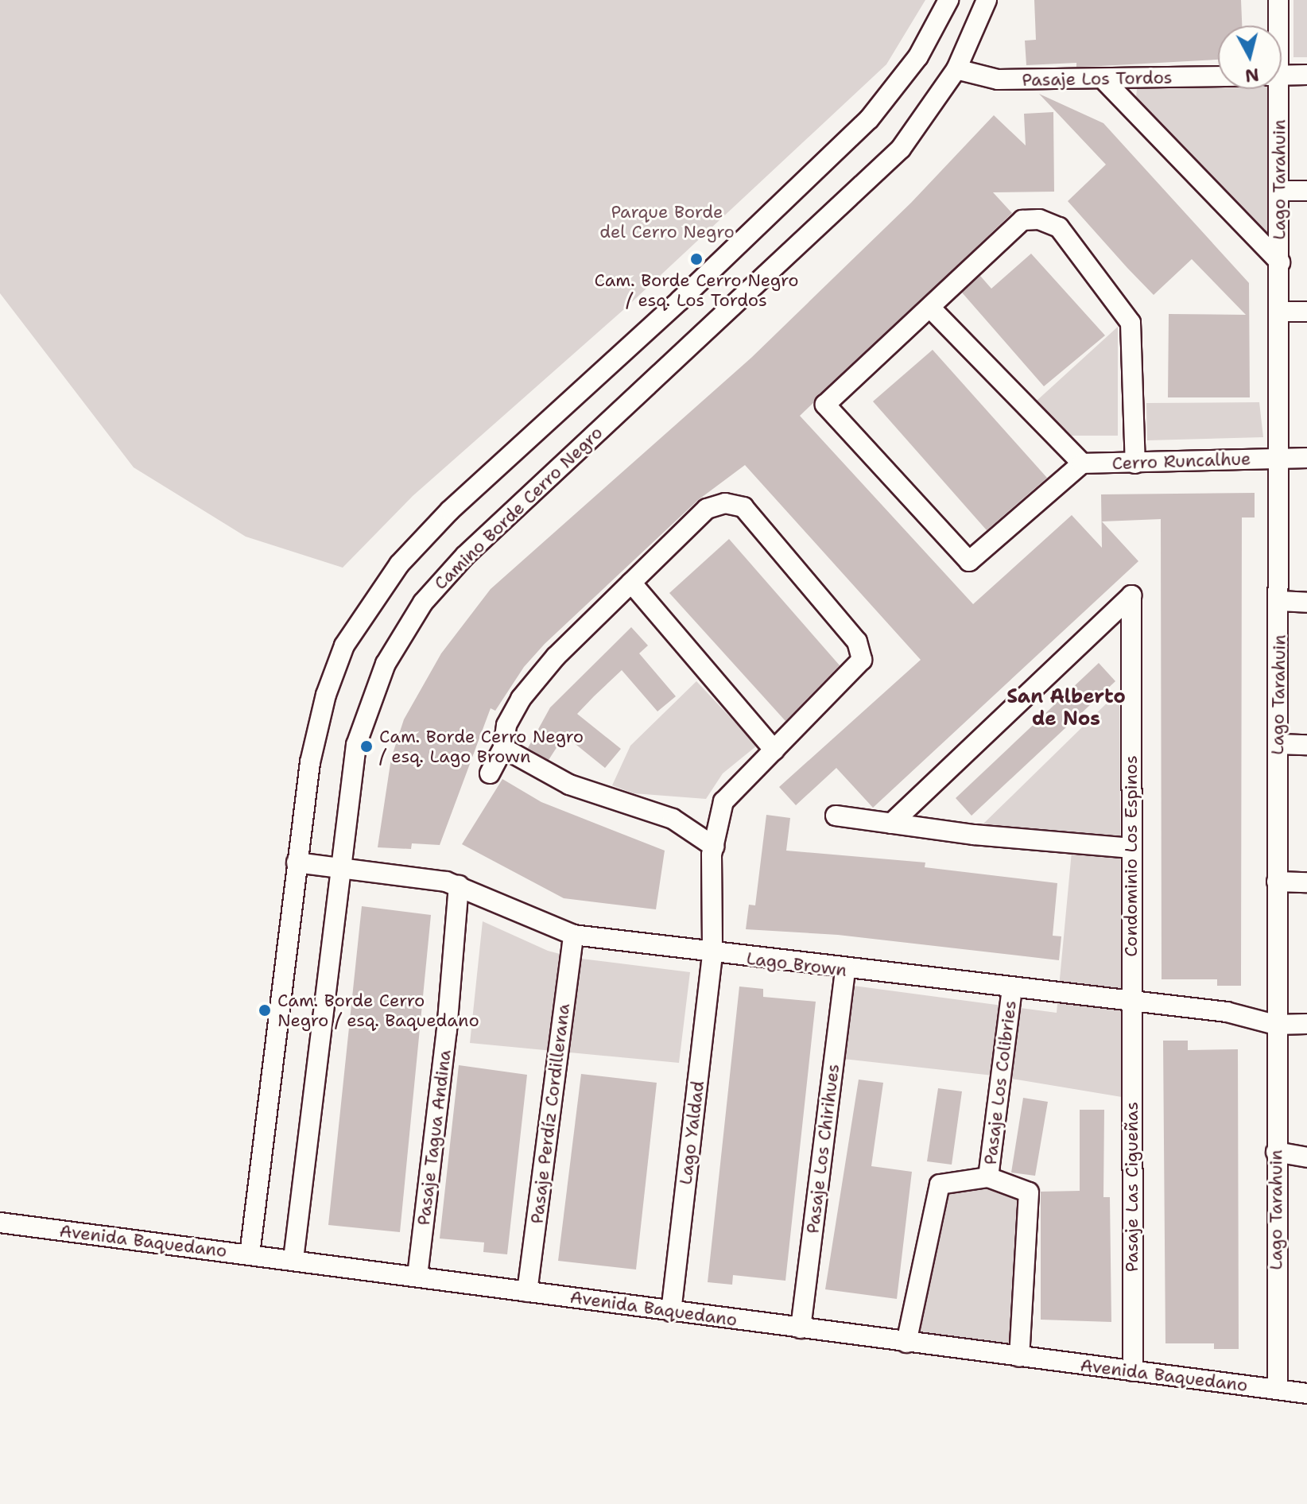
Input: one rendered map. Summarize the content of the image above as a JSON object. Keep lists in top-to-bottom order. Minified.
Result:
{"streets":{"street":["Pasaje Los Tordos","Lago Tarahuin","Cerro Runcalhue","Camino Borde Cerro Negro","Condominio Los Espinos","Lago Brown","Pasaje Los Colibries","Pasaje Perdíz Cordillerana","Lago Yaldad","Pasaje Tagua Andina","Pasaje Los Chirihues","Pasaje Las Cigueñas","Avenida Baquedano"]},"crossings":[["Pasaje Los Tordos","Camino Borde Cerro Negro"],["Lago Tarahuin","Cerro Runcalhue"],["Lago Tarahuin","Lago Brown"],["Lago Tarahuin","Avenida Baquedano"],["Camino Borde Cerro Negro","Lago Brown"],["Camino Borde Cerro Negro","Avenida Baquedano"],["Condominio Los Espinos","Lago Brown"],["Condominio Los Espinos","Pasaje Las Cigueñas"],["Lago Brown","Pasaje Los Colibries"],["Lago Brown","Pasaje Perdíz Cordillerana"],["Lago Brown","Lago Yaldad"],["Lago Brown","Pasaje Tagua Andina"],["Lago Brown","Pasaje Los Chirihues"],["Lago Brown","Pasaje Las Cigueñas"],["Pasaje Los Colibries","Avenida Baquedano"],["Pasaje Perdíz Cordillerana","Avenida Baquedano"],["Lago Yaldad","Avenida Baquedano"],["Pasaje Tagua Andina","Avenida Baquedano"],["Pasaje Los Chirihues","Avenida Baquedano"],["Pasaje Las Cigueñas","Avenida Baquedano"]],"districts":["San Alberto de Nos"],"parks":["Parque Borde del Cerro Negro"],"places":["Cam. Borde Cerro Negro / esq. Los Tordos","Cam. Borde Cerro Negro / esq. Lago Brown","Cam. Borde Cerro Negro / esq. Baquedano"],"north":"bottom"}
